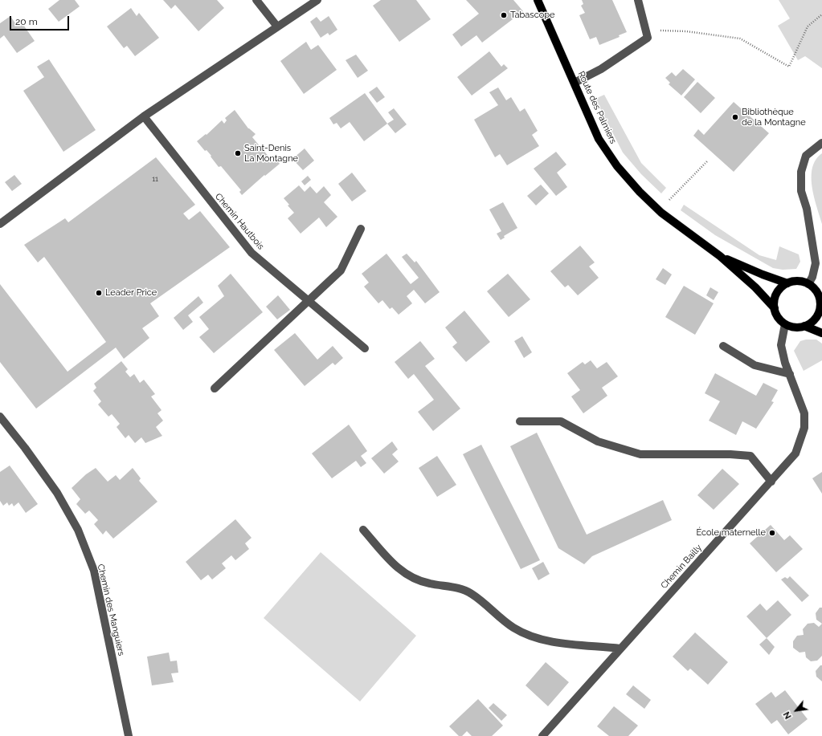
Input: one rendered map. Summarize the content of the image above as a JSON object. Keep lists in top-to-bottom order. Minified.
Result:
{"streets":{"main road":["Route des Palmiers"],"street":["Chemin Hautbois","Chemin Bailly","Chemin des Manguiers"]},"crossings":[["Route des Palmiers","Chemin Bailly"]],"places":["Tabascope","Bibliothèque de la Montagne","Saint-Denis La Montagne","Leader Price","École maternelle"],"house_numbers":["11"],"scale_bar":"20 m","north":"bottom left"}
